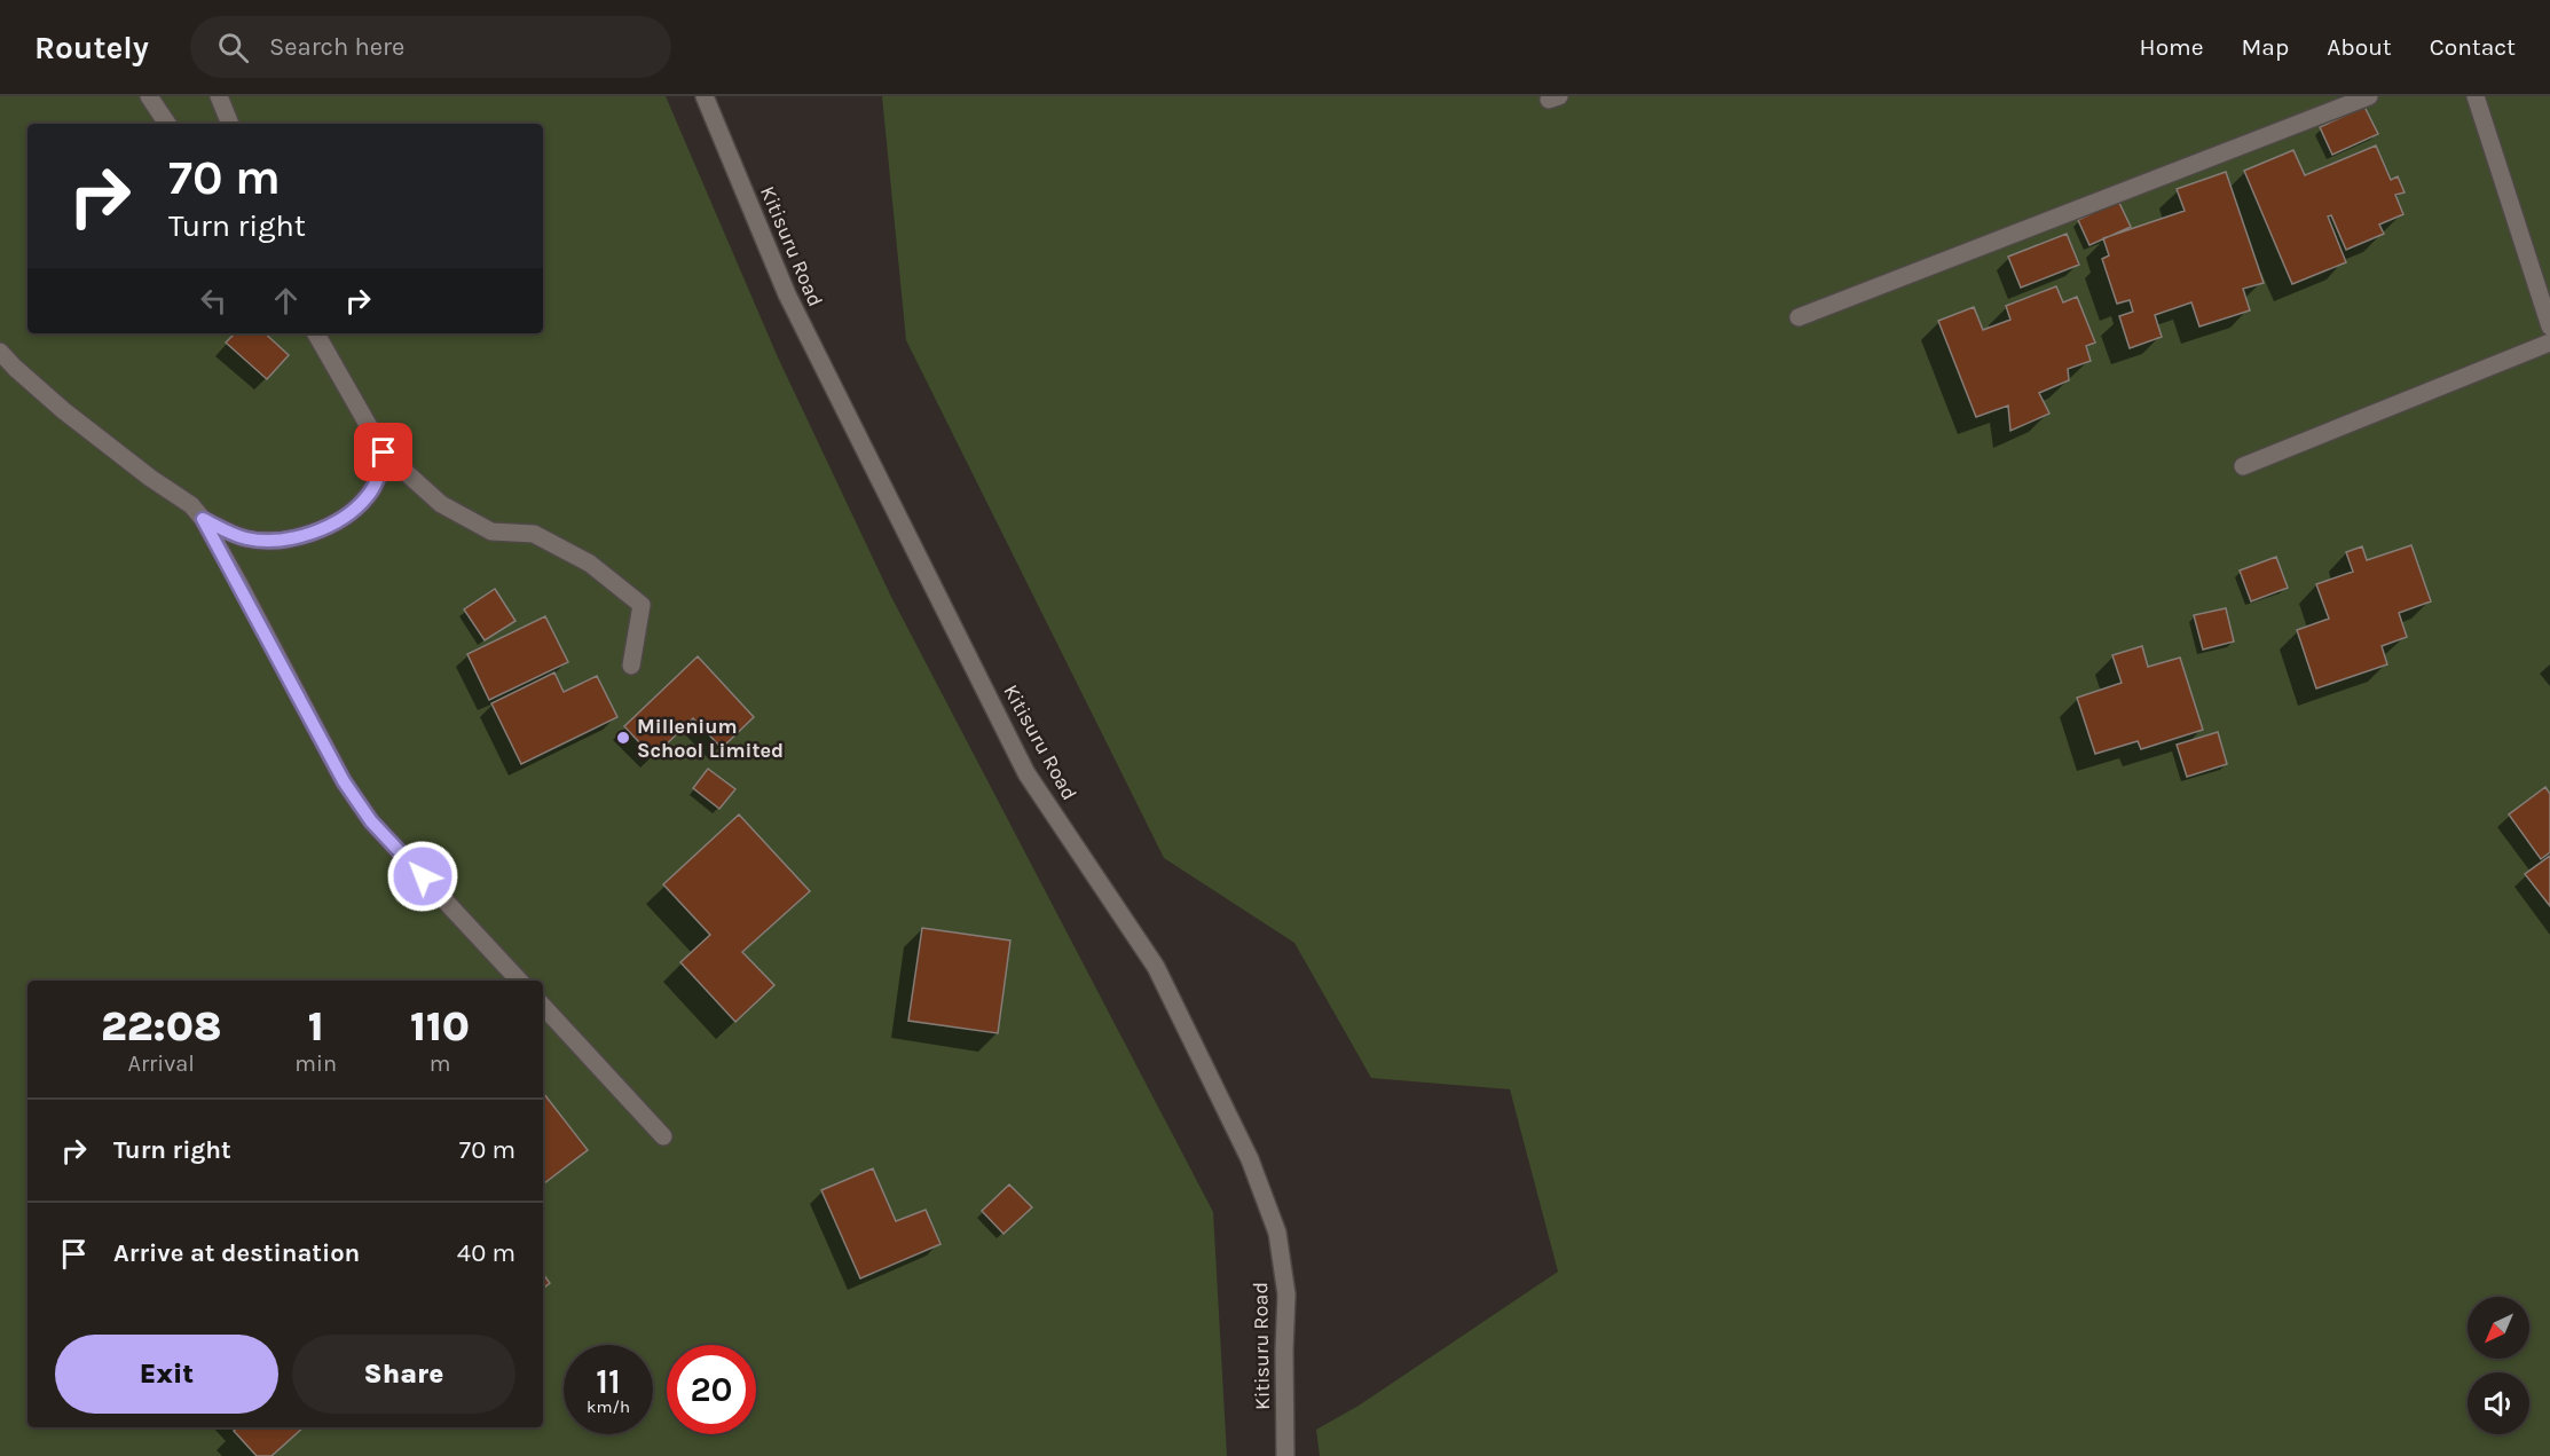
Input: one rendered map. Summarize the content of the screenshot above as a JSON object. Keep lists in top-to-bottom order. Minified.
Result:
{"streets":{"street":["Kitisuru Road"]},"places":["Millenium School Limited"],"north":"bottom left","page":{"header":"Routely","search":"Search here","nav":["Home","Map","About","Contact"],"turn":["70 m","Turn right"],"eta":["22:08","Arrival","1","min","110","m"],"list":[{"name":"Turn right","value":"70 m"},{"name":"Arrive at destination","value":"40 m"}],"buttons":["Exit","Share"],"speed":"11 km/h","limit":"20"}}
